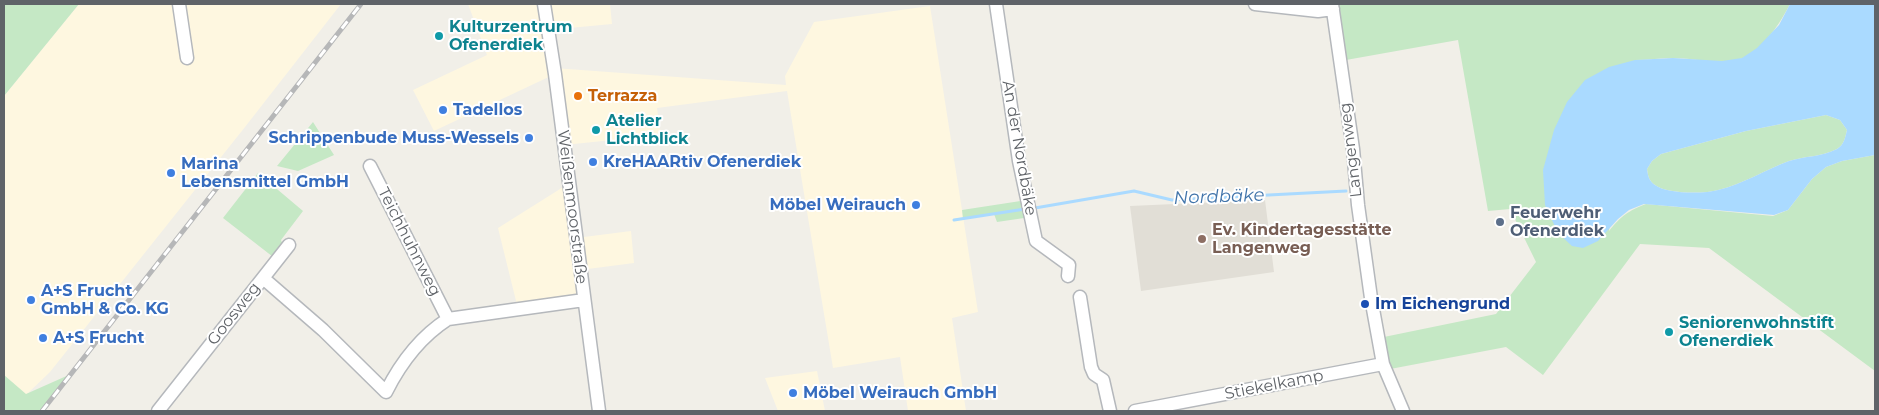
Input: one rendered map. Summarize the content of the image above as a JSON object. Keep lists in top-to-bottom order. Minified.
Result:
{"streets":{"street":["An der Nordbäke","Langenweg","Weißenmoorstraße","Teichhuhnweg","Goosweg","Stiekelkamp"]},"crossings":[["Langenweg","Stiekelkamp"],["Teichhuhnweg","Goosweg"]],"water":["Nordbäke"],"places":["Kulturzentrum Ofenerdiek","Terrazza","Tadellos","Atelier Lichtblick","Schrippenbude Muss-Wessels","KreHAARtiv Ofenerdiek","Marina Lebensmittel GmbH","Möbel Weirauch","Feuerwehr Ofenerdiek","Ev. Kindertagesstätte Langenweg","A+S Frucht GmbH & Co. KG","Im Eichengrund","Seniorenwohnstift Ofenerdiek","A+S Frucht","Möbel Weirauch GmbH"]}
